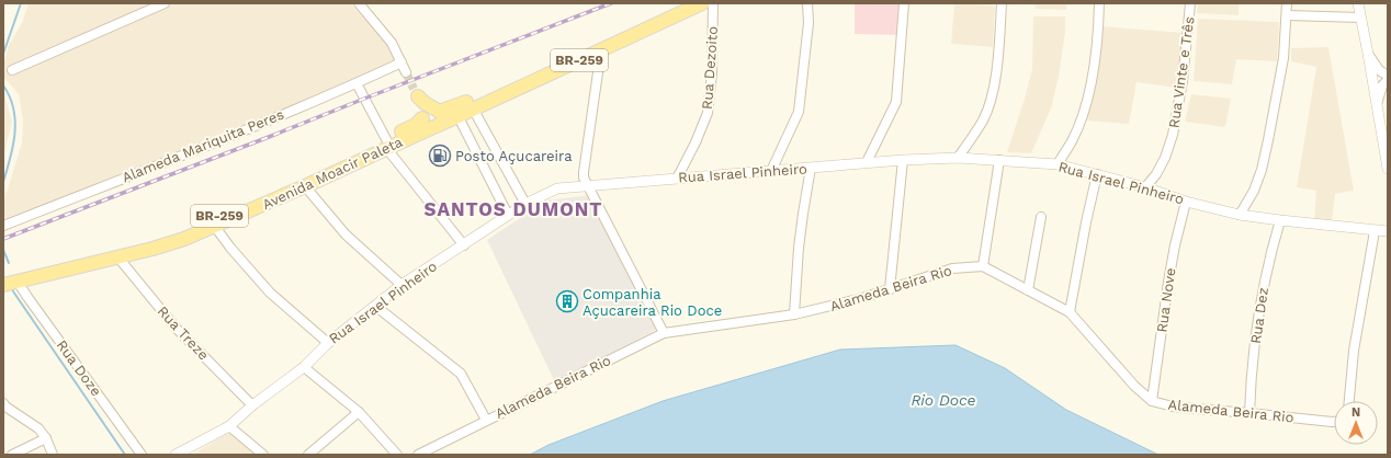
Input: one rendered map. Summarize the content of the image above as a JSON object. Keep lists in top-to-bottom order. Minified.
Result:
{"streets":{"main road":["BR-259","Avenida Moacir Paleta"],"street":["Rua Dezoito","Rua Vinte e Três","Alameda Mariquita Peres","Rua Israel Pinheiro","Alameda Beira Rio","Rua Nove","Rua Dez","Rua Treze","Rua Doze"]},"crossings":[["BR-259","Avenida Moacir Paleta"],["Rua Dezoito","Rua Israel Pinheiro"],["Rua Vinte e Três","Rua Israel Pinheiro"],["Avenida Moacir Paleta","Rua Treze"],["Avenida Moacir Paleta","Rua Doze"],["Rua Israel Pinheiro","Rua Nove"],["Rua Israel Pinheiro","Rua Dez"],["Rua Israel Pinheiro","Rua Treze"],["Alameda Beira Rio","Rua Nove"],["Alameda Beira Rio","Rua Dez"]],"districts":["SANTOS DUMONT"],"water":["Rio Doce"],"places":{"fuel station":["Posto Açucareira"],"building":["Companhia Açucareira Rio Doce"]},"north":"top"}
